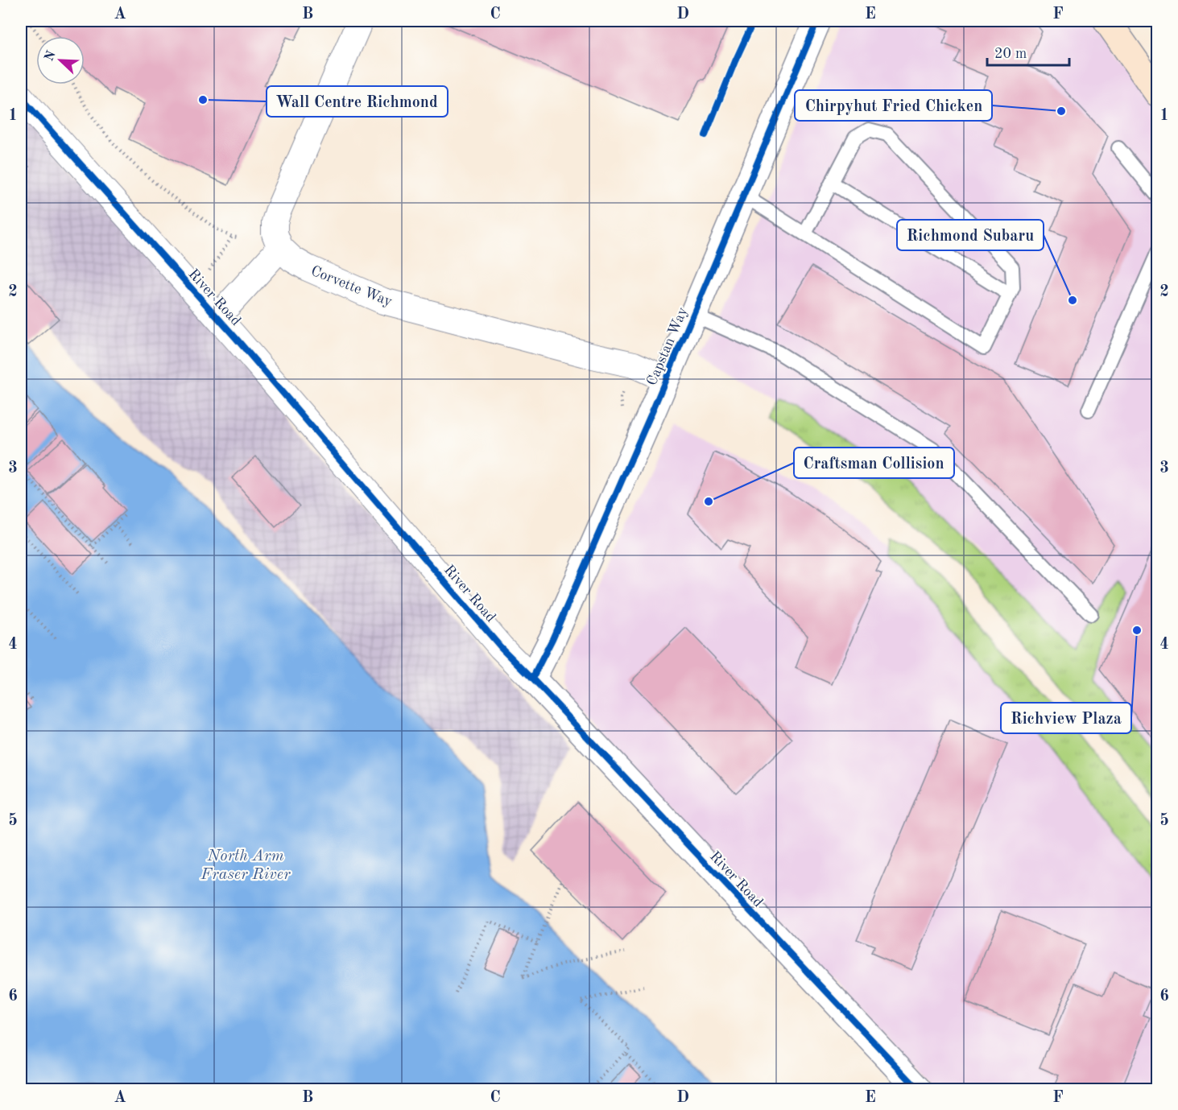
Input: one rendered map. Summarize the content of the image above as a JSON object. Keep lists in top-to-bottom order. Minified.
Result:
{"streets":{"street":["Corvette Way","River Road","Capstan Way"]},"crossings":[["Corvette Way","Capstan Way"],["River Road","Capstan Way"]],"water":["North Arm Fraser River"],"places":["Wall Centre Richmond","Chirpyhut Fried Chicken","Richmond Subaru","Craftsman Collision","Richview Plaza"],"scale_bar":"20 m","north":"top left","grid":{"columns":["A","B","C","D","E","F"],"rows":["1","2","3","4","5","6"]}}
